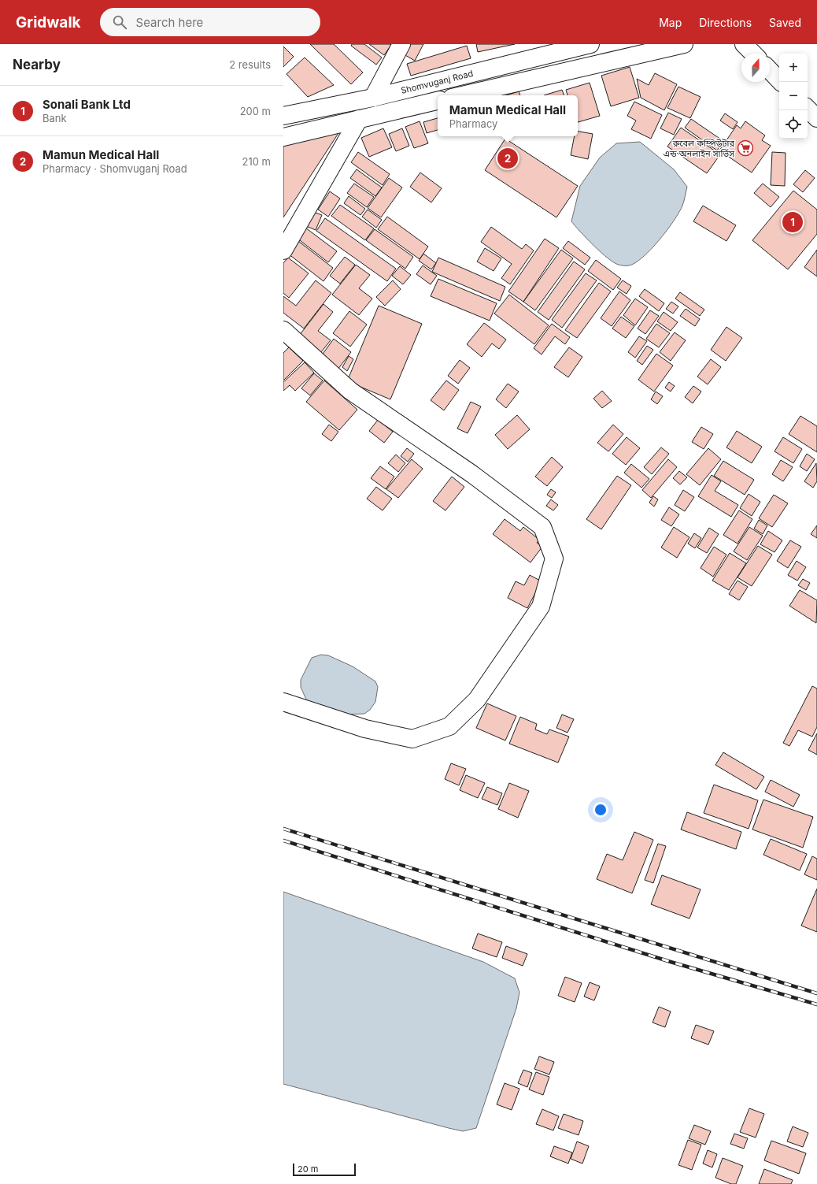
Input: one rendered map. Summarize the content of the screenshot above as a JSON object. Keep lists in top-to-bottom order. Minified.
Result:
{"streets":{"street":["Shomvuganj Road"]},"places":{"supermarket":["রুবেল কম্পিউটার এন্ড অনলাইন সার্ভিস"]},"scale_bar":"20 m","north":"top","page":{"header":"Gridwalk","search":"Search here","nav":["Map","Directions","Saved"],"heading":["Nearby","2 results"],"map_buttons":["+","−"],"list":[{"mark":"1","name":"Sonali Bank Ltd","note":"Bank","value":"200 m"},{"mark":"2","name":"Mamun Medical Hall","note":"Pharmacy · Shomvuganj Road","value":"210 m"}],"popup":["Mamun Medical Hall","Pharmacy"],"pins":["2","1"],"scale":"20 m"}}
